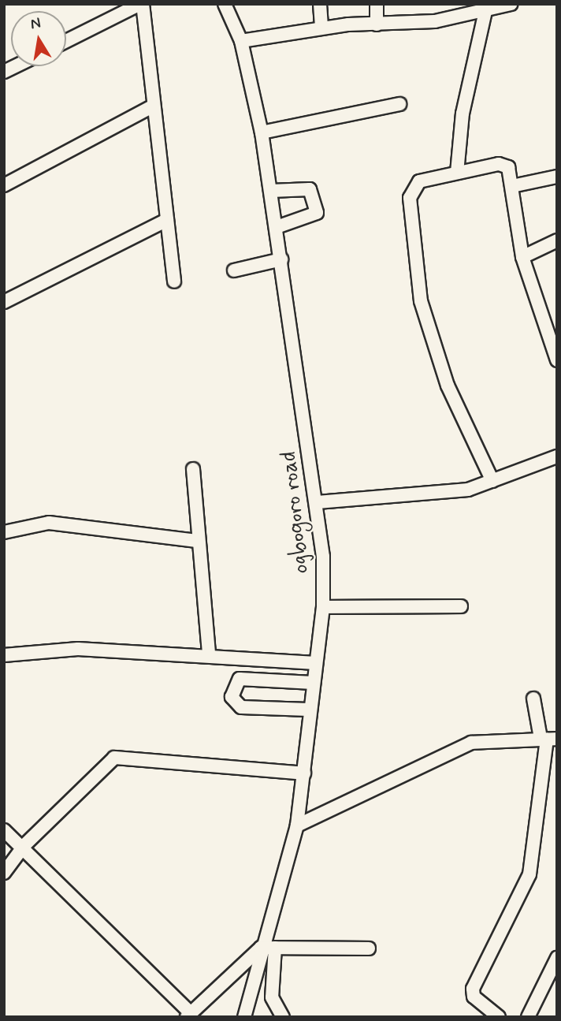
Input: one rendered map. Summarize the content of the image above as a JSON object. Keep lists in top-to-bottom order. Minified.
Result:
{"streets":{"street":["ogbogoro road"]},"north":"top"}
